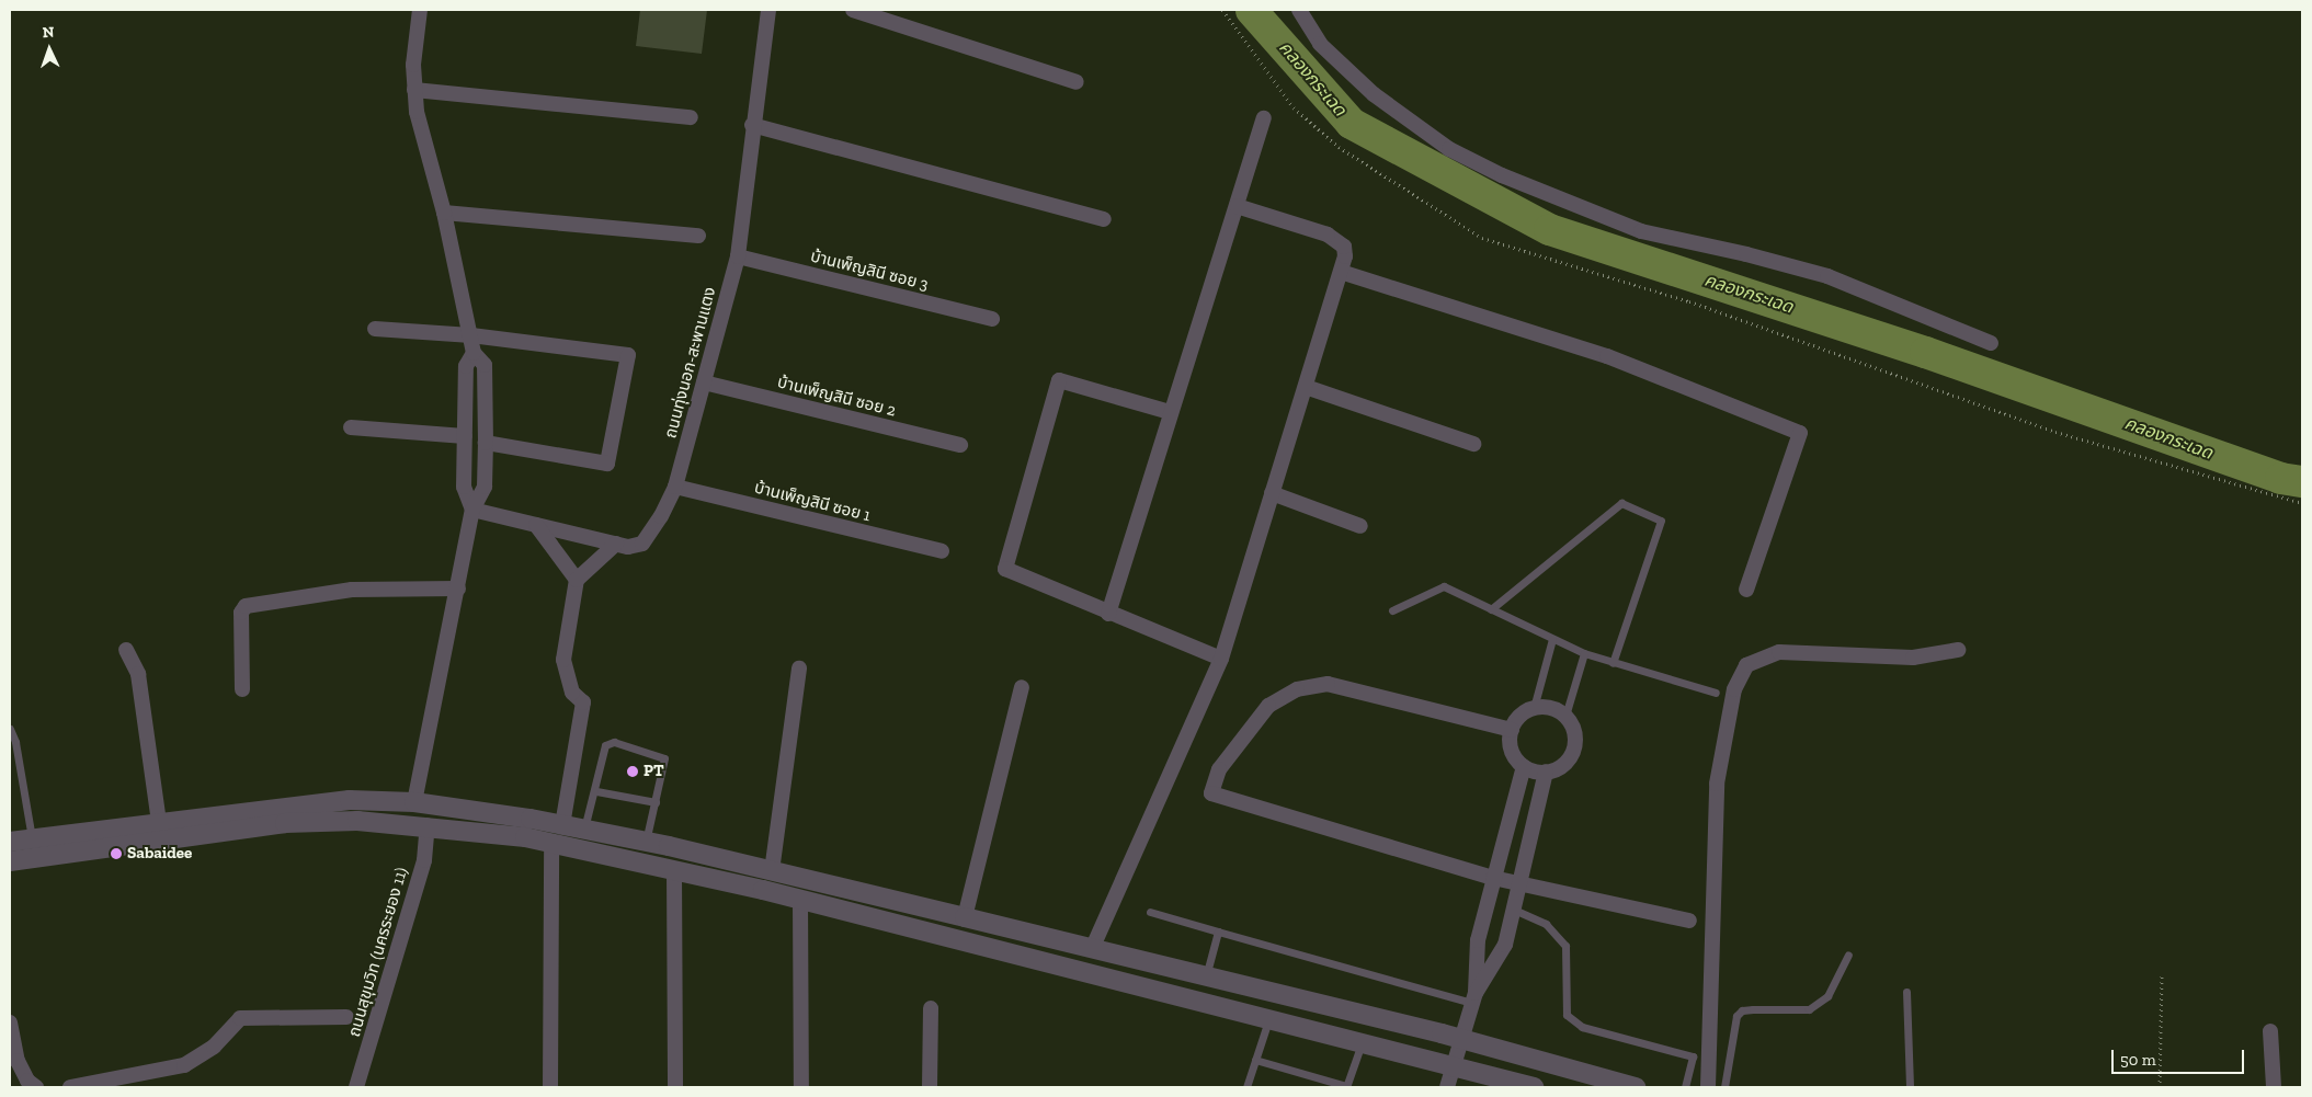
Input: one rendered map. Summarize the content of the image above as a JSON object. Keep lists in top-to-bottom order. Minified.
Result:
{"streets":{"street":["บ้านเพ็ญสินี ซอย 3","ถนนทุ่งนอก-สะพานแตง","บ้านเพ็ญสินี ซอย 2","บ้านเพ็ญสินี ซอย 1","ถนนสุขุมวิท (นครระยอง 11)"]},"crossings":[["บ้านเพ็ญสินี ซอย 3","ถนนทุ่งนอก-สะพานแตง"],["ถนนทุ่งนอก-สะพานแตง","บ้านเพ็ญสินี ซอย 2"],["ถนนทุ่งนอก-สะพานแตง","บ้านเพ็ญสินี ซอย 1"]],"water":["คลองกระเฉด"],"places":["PT","Sabaidee"],"scale_bar":"50 m","north":"top"}
